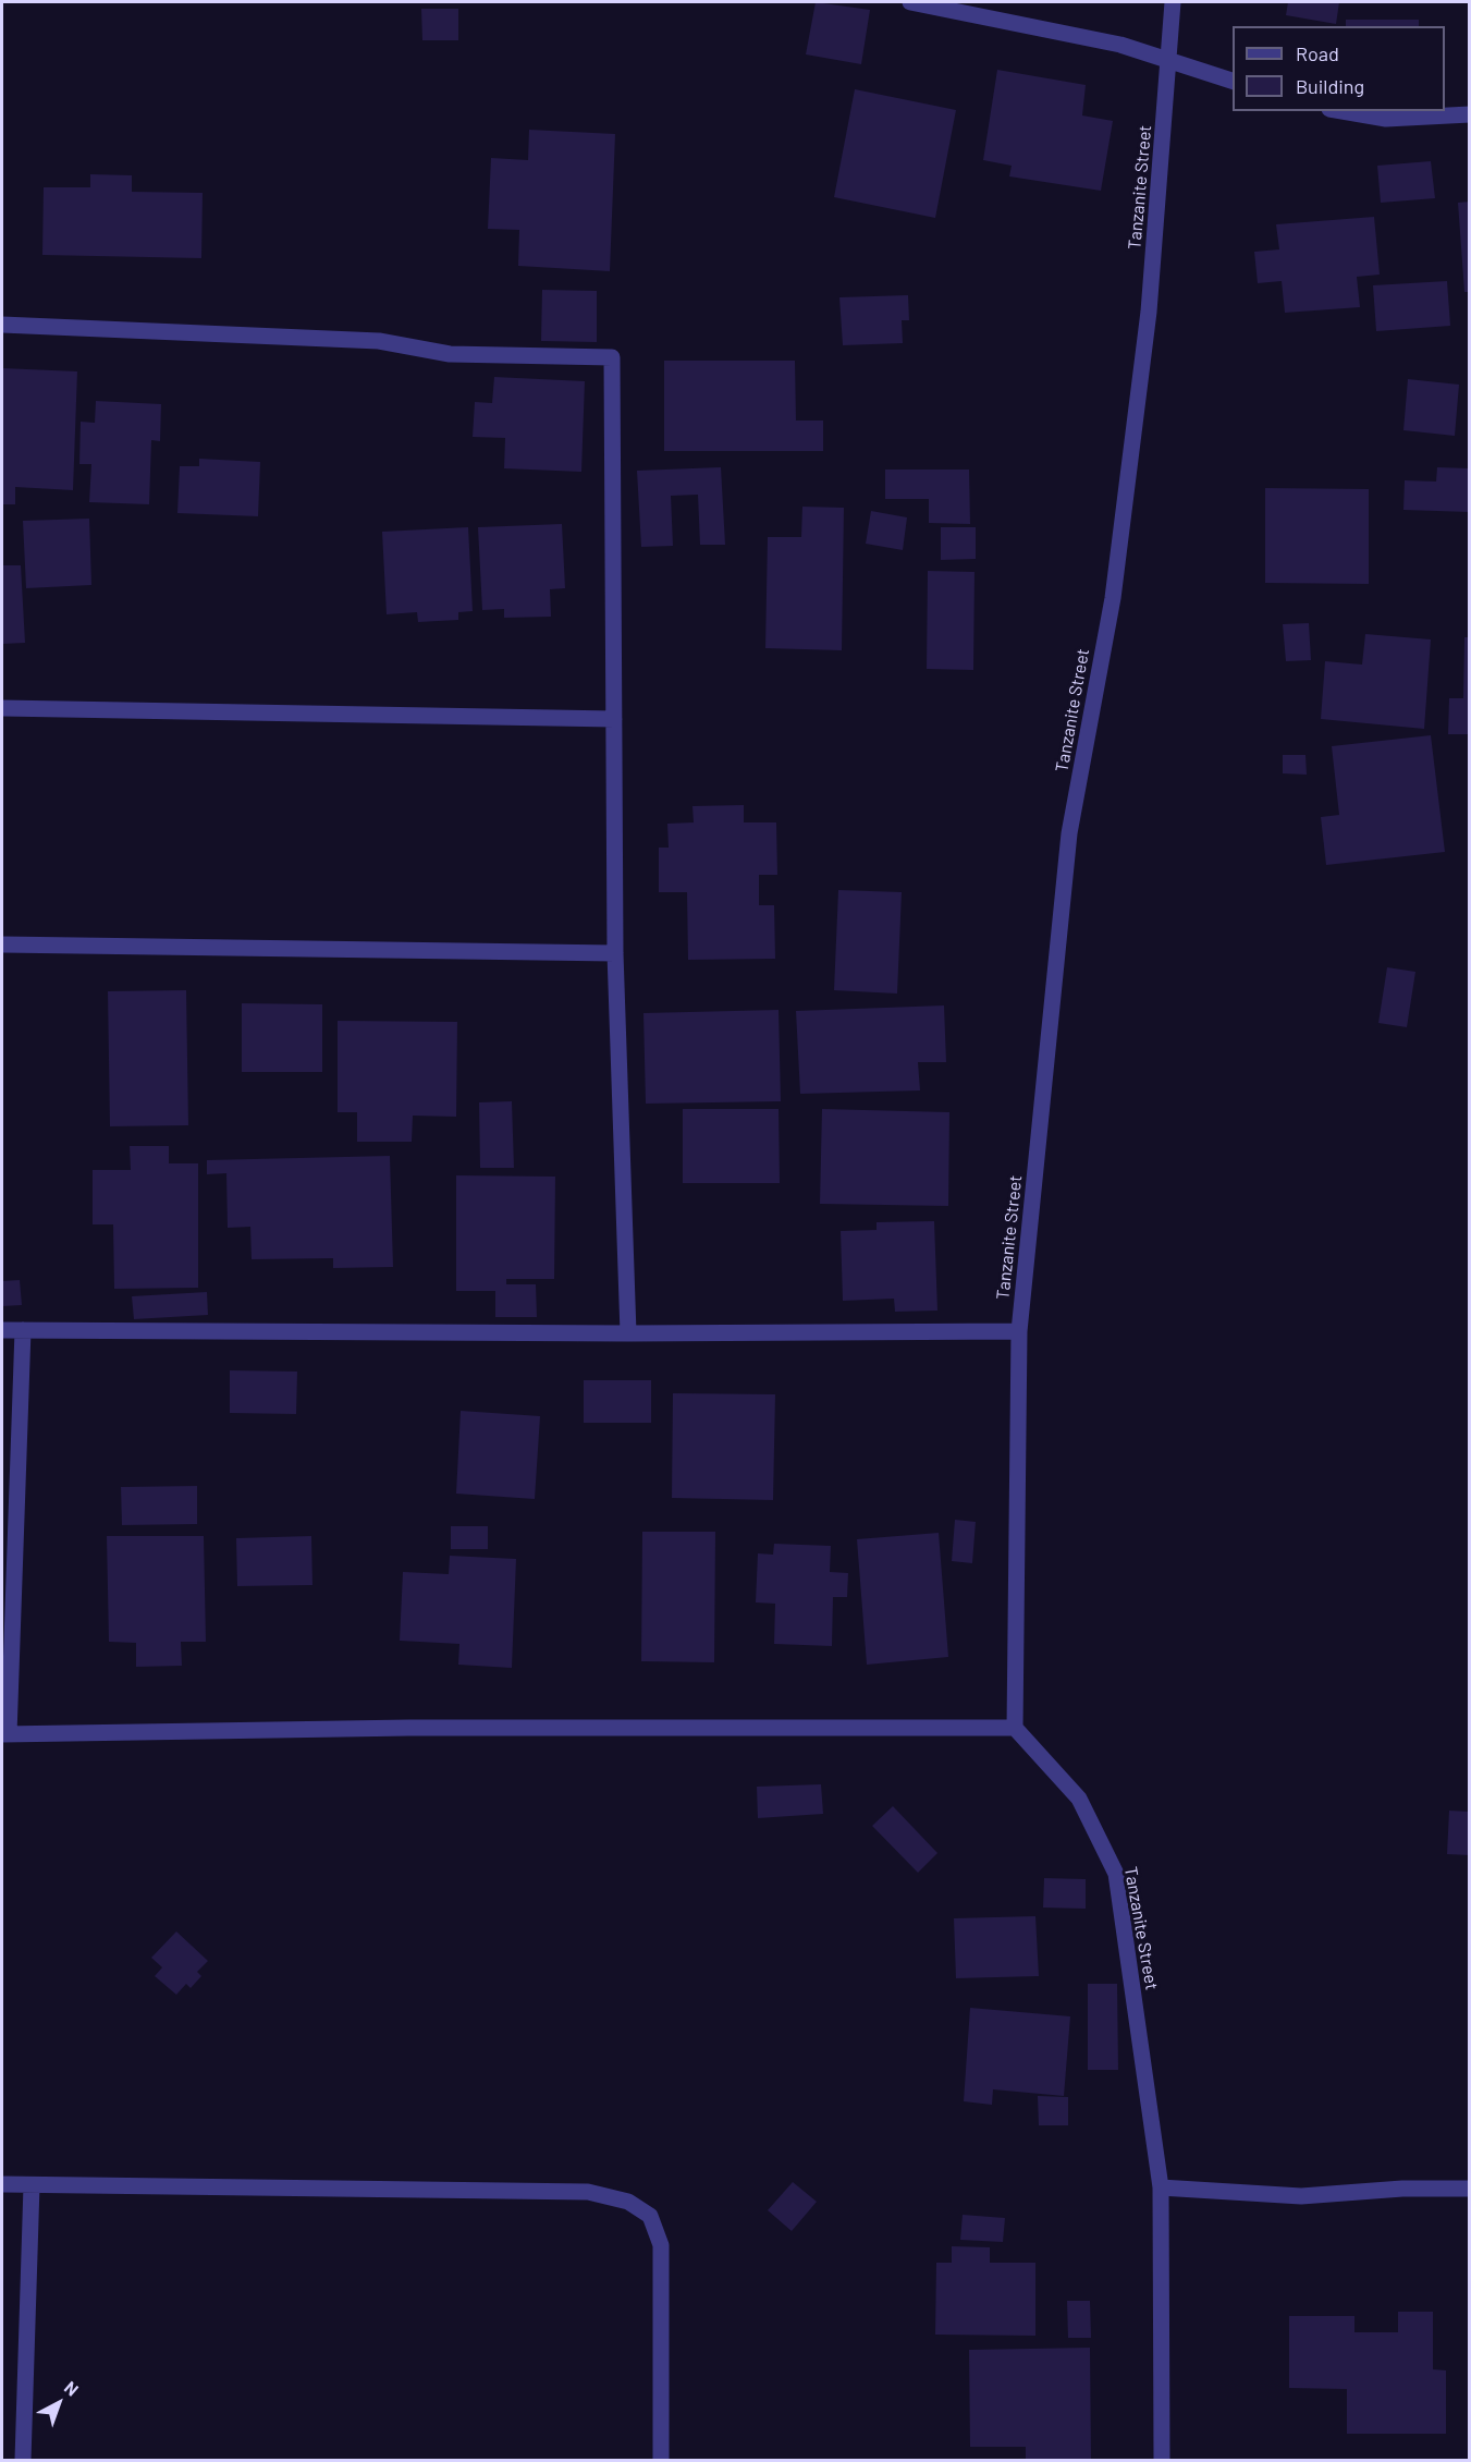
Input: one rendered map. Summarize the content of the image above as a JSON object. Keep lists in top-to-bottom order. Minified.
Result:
{"streets":{"street":["Tanzanite Street"]},"legend":["Road","Building"],"north":"top right"}
